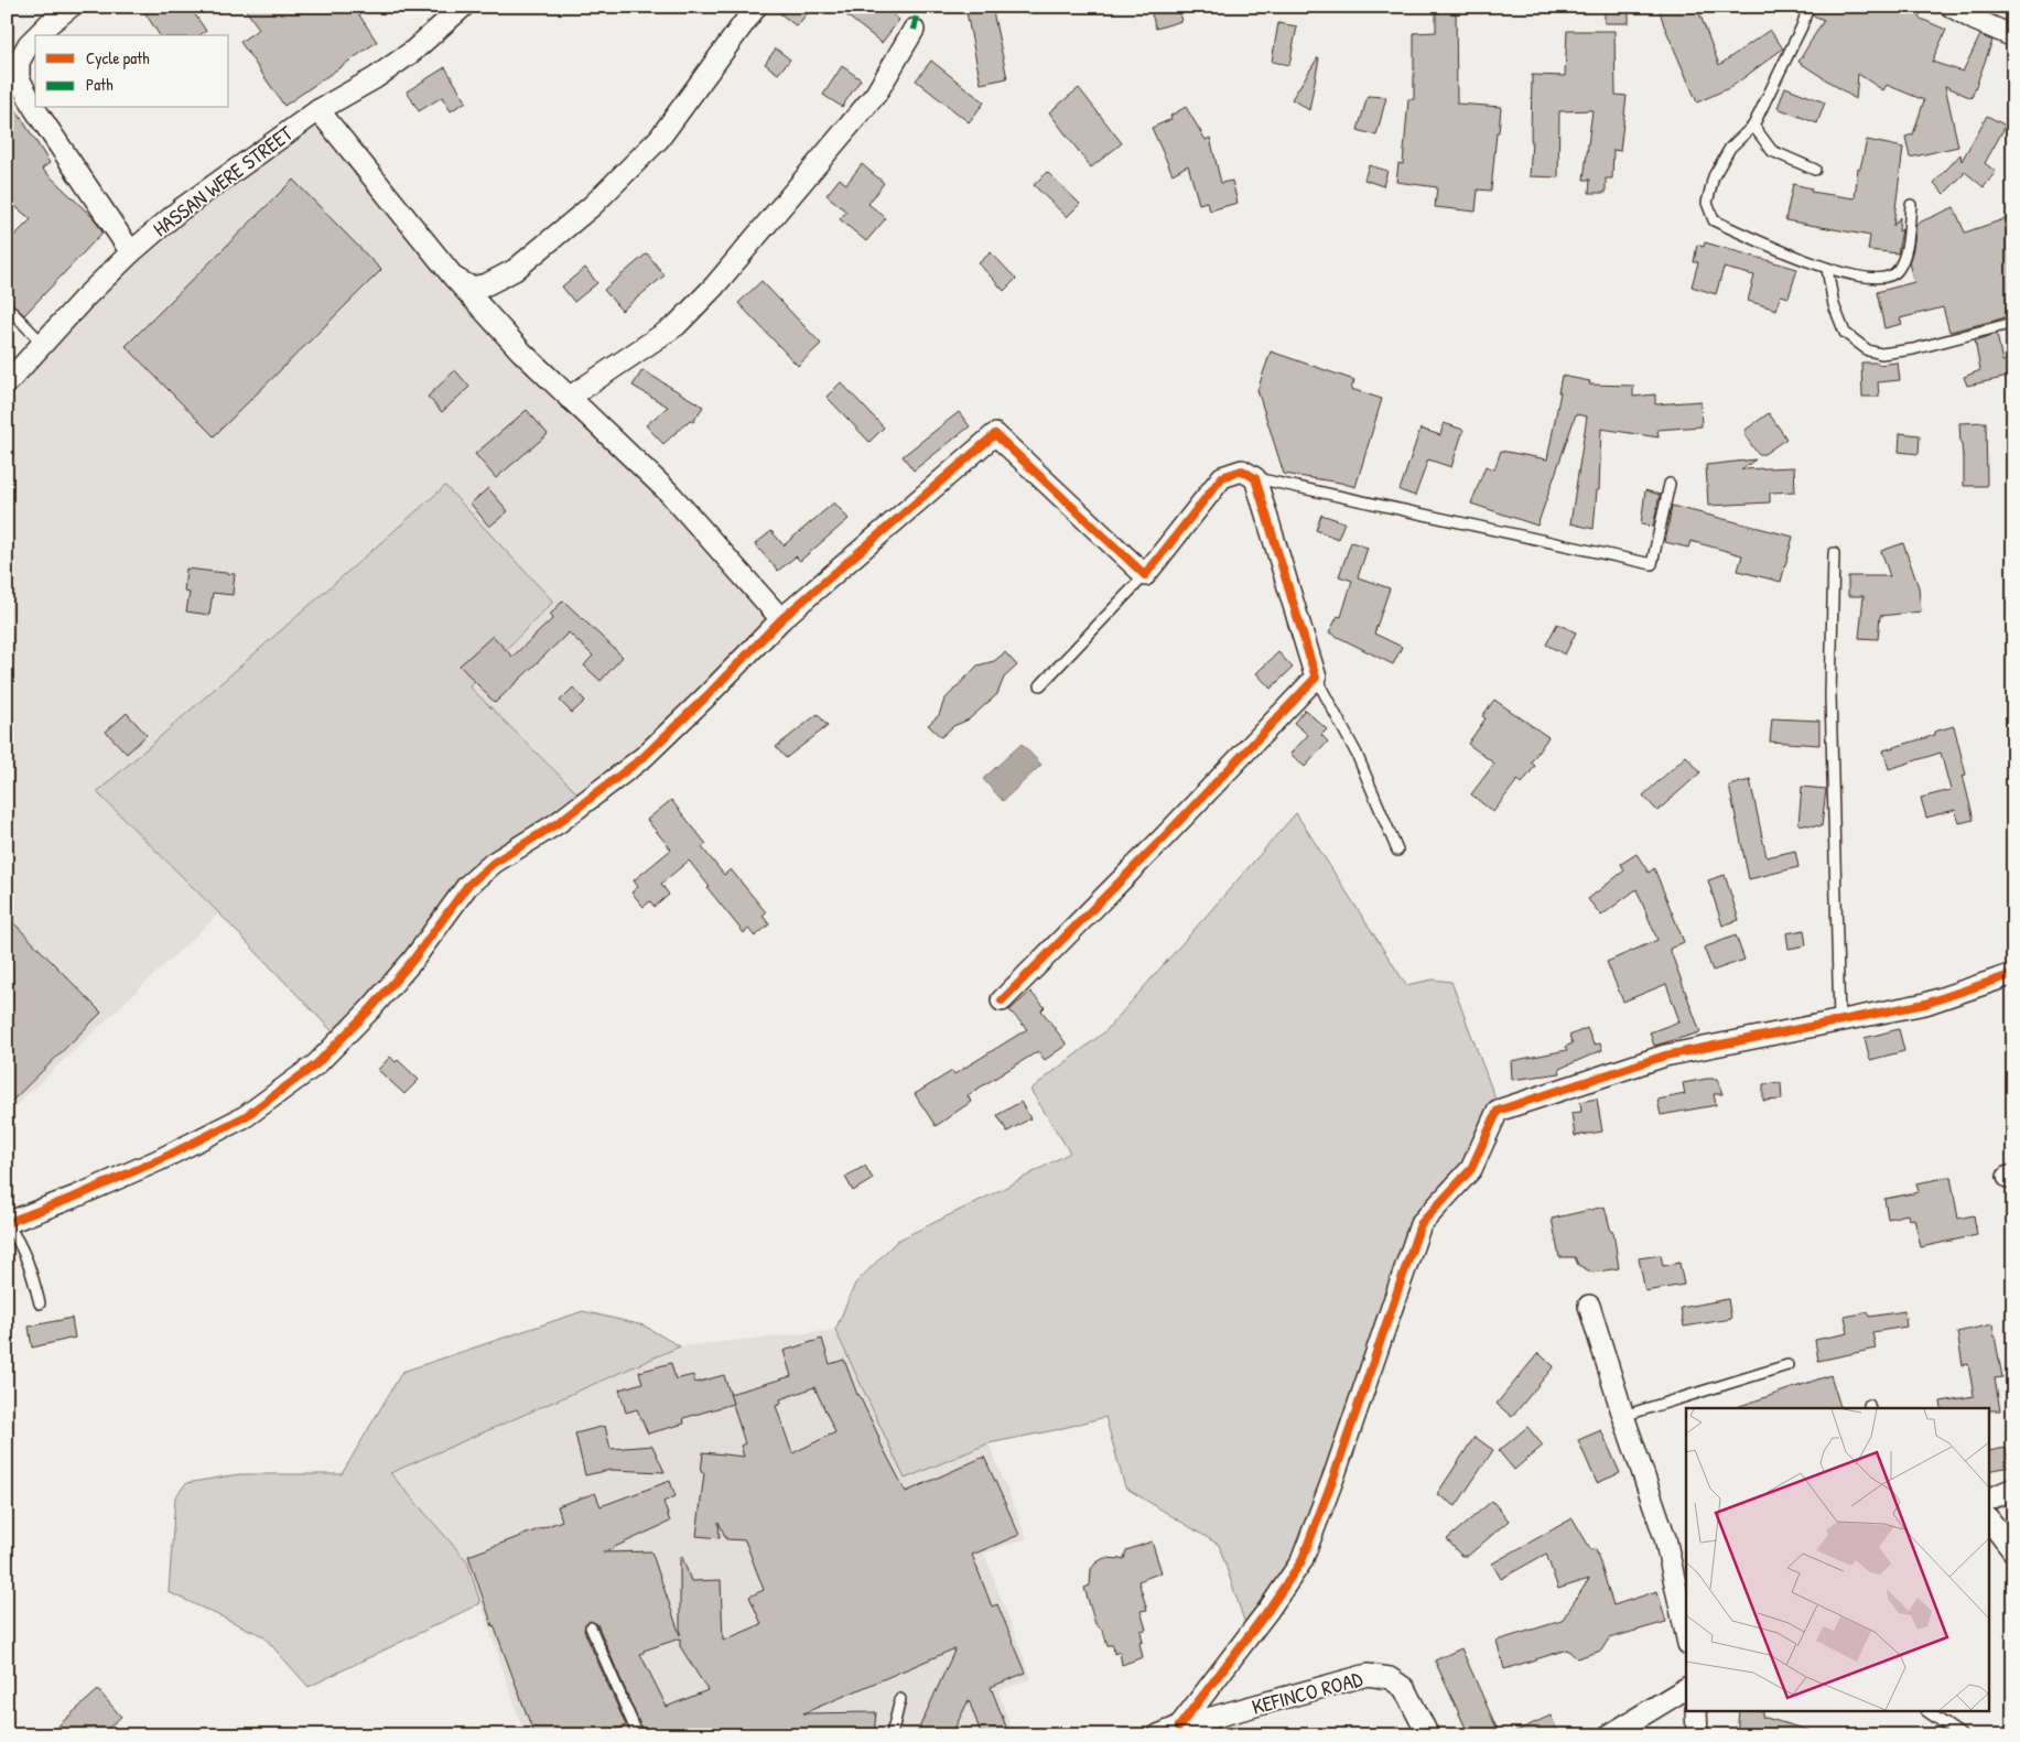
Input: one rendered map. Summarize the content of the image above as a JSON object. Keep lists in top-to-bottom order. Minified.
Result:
{"streets":{"street":["HASSAN WERE STREET","KEFINCO ROAD"]},"legend":["Cycle path","Path"]}
